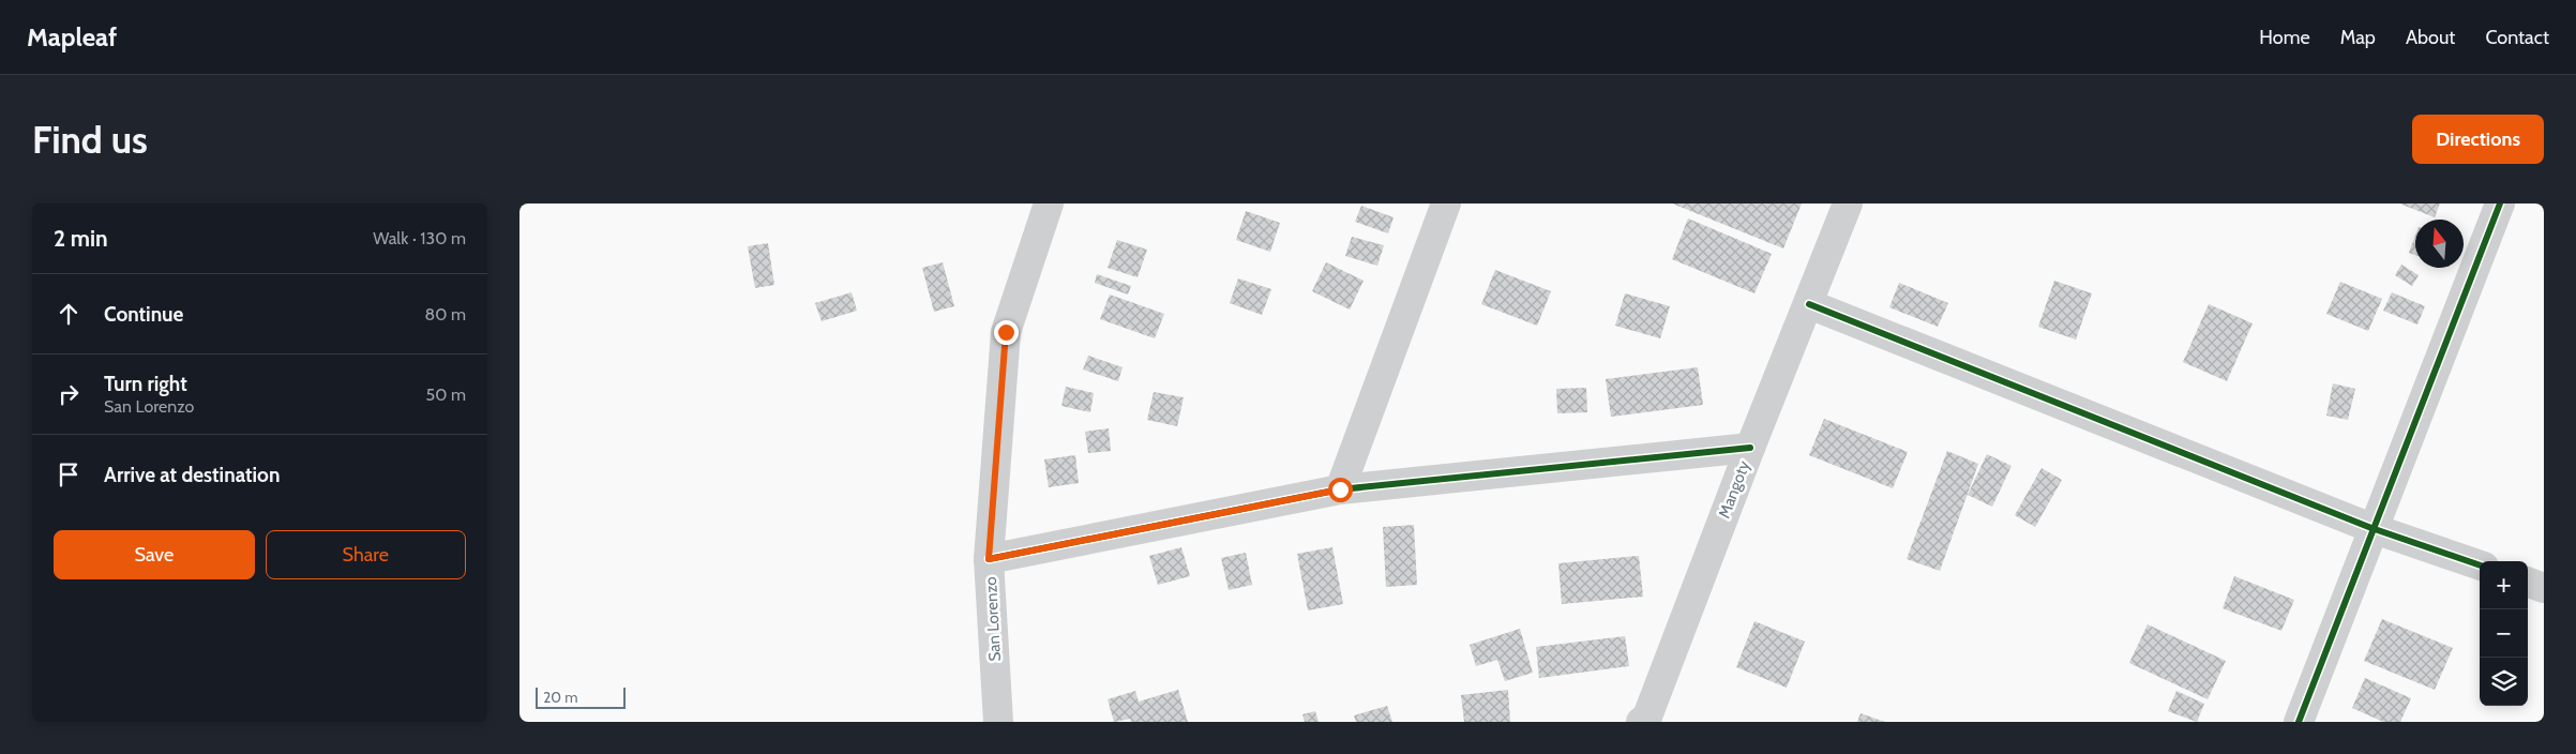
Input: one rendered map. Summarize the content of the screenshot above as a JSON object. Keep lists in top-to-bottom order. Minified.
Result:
{"streets":{"street":["Mangoty","San Lorenzo"]},"scale_bar":"20 m","north":"top","page":{"header":"Mapleaf","nav":["Home","Map","About","Contact"],"buttons":["Directions",["Save","Share"]],"title":"Find us","heading":["2 min","Walk · 130 m"],"list":[["Continue","80 m"],["Turn right","San Lorenzo","50 m"],"Arrive at destination"],"map_buttons":["+","−"],"scale":"20 m"}}
